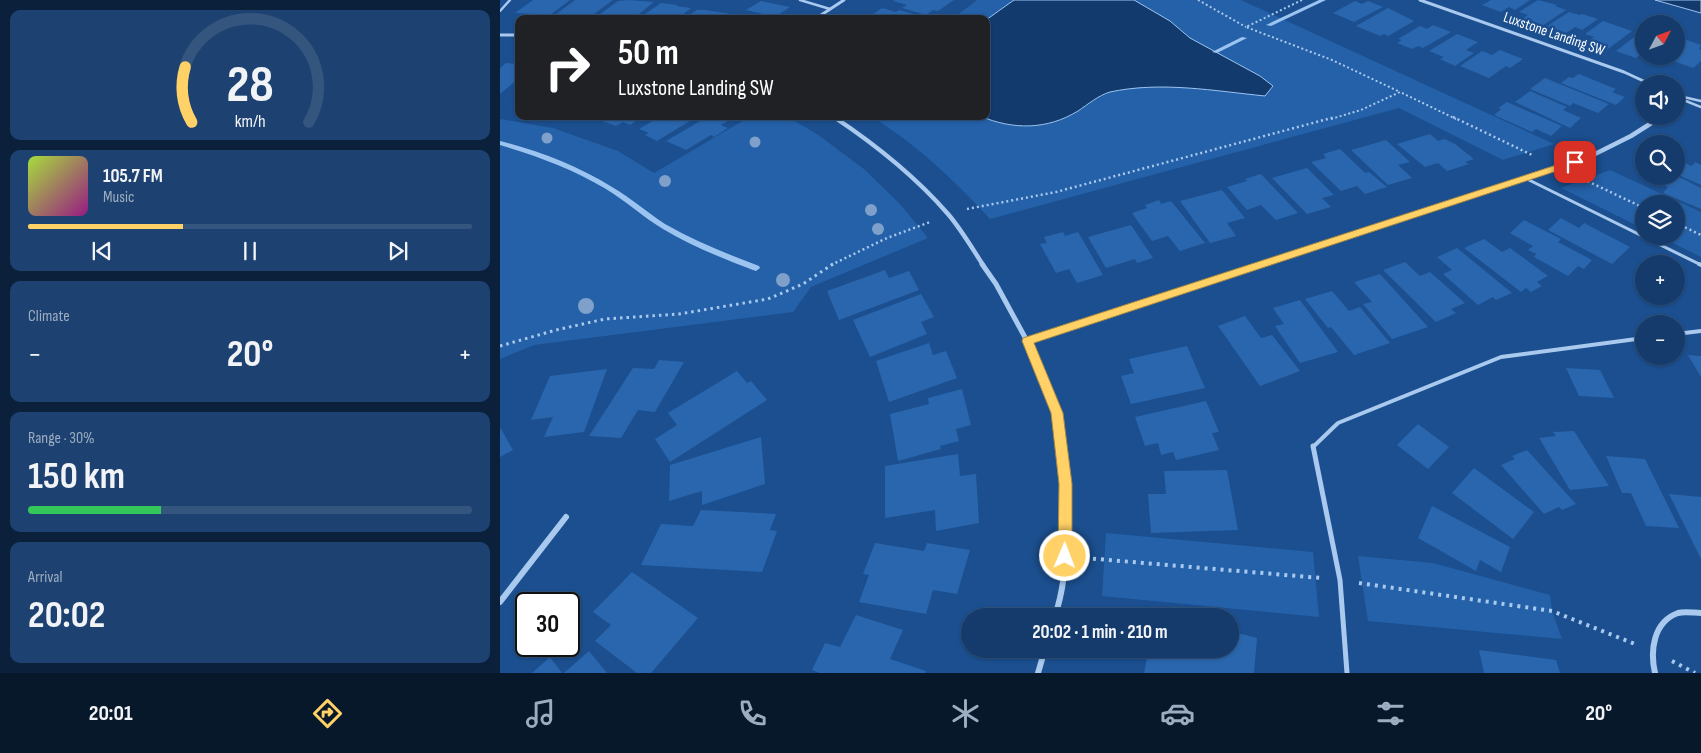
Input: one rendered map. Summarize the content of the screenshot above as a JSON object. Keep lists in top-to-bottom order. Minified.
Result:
{"streets":{"street":["Luxstone Landing SW"]},"north":"top right","page":{"map_buttons":["+","−"],"turn":["50 m","Luxstone Landing SW"],"song":["105.7 FM","Music"],"tile":["Climate",["Range · 30%","150 km"],["Arrival","20:02"]],"heat":["−","20°","+"],"limit":"30","trip":"20:02 · 1 min · 210 m","tabs":["20:01","20°"],"gauge":["28","km/h"]}}
